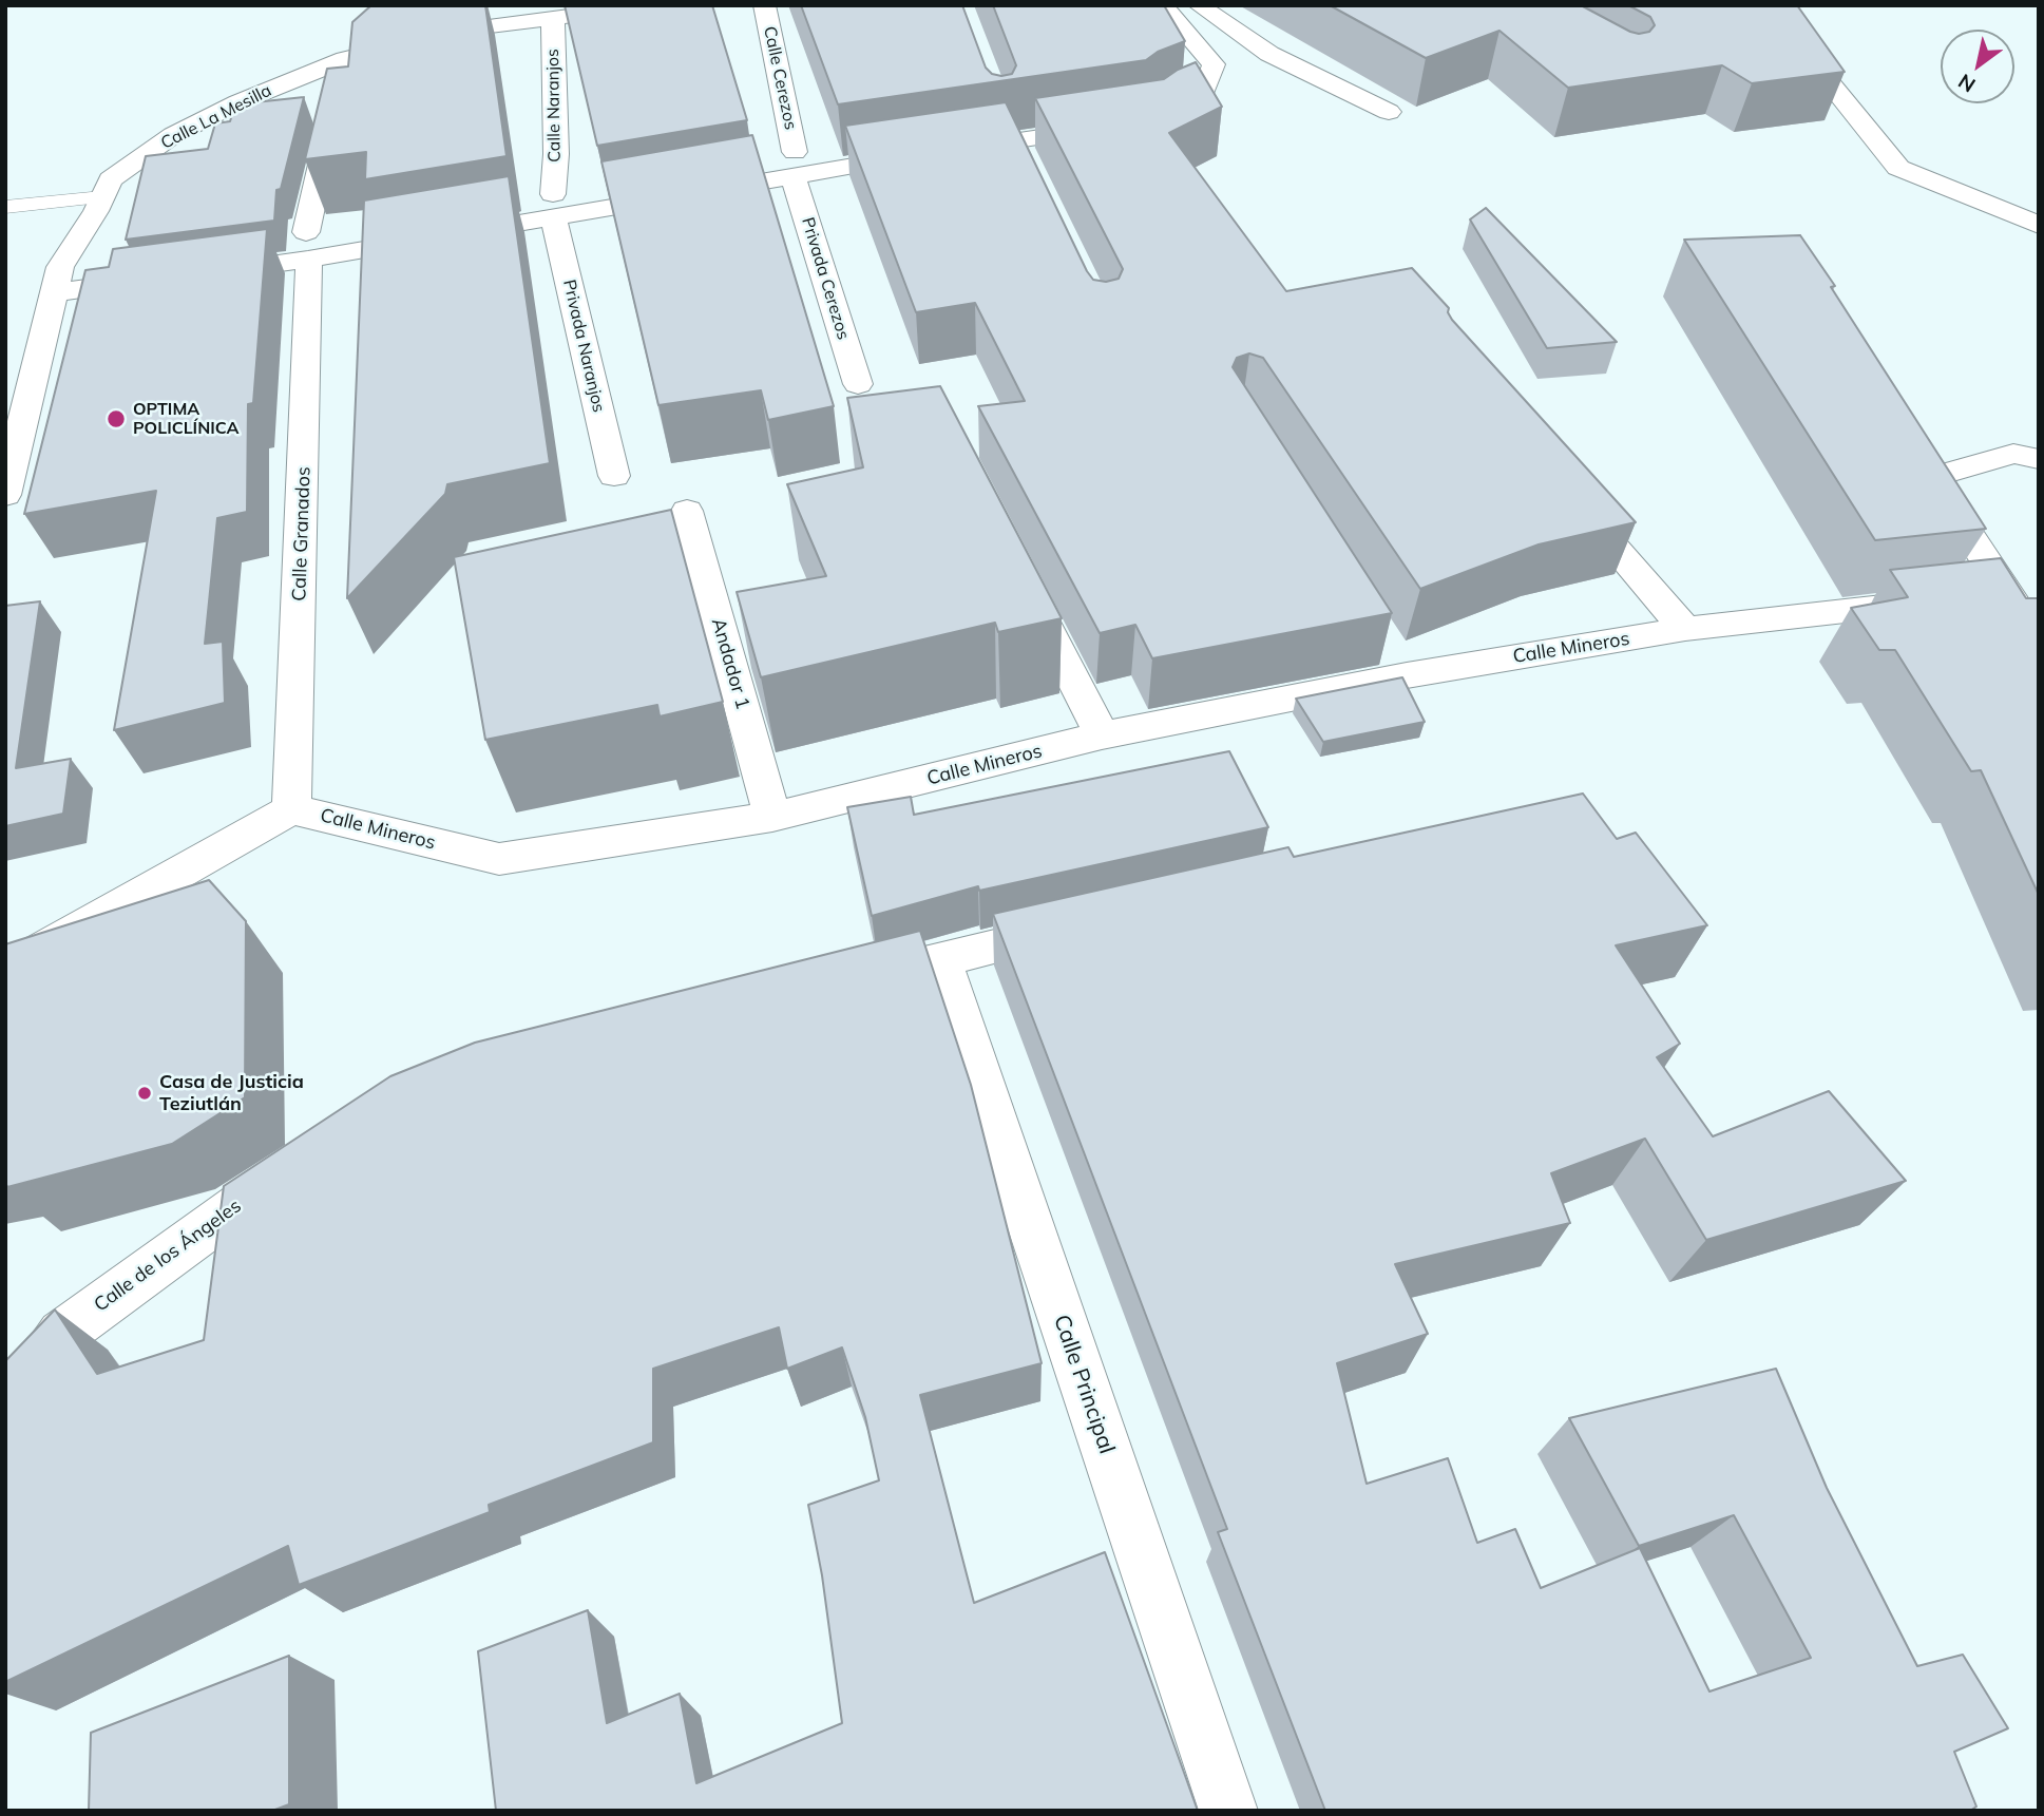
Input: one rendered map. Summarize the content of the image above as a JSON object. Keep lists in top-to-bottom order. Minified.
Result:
{"streets":{"street":["Calle Cerezos","Calle Naranjos","Calle La Mesilla","Privada Cerezos","Privada Naranjos","Calle Granados","Calle Mineros","Andador 1","Calle de los Ángeles","Calle Principal"]},"crossings":[["Calle Cerezos","Privada Cerezos"],["Calle Naranjos","Calle La Mesilla"],["Calle Naranjos","Privada Naranjos"],["Calle La Mesilla","Calle Granados"],["Calle Granados","Calle Mineros"],["Calle Mineros","Andador 1"]],"places":["OPTIMA POLICLÍNICA","Casa de Justicia Teziutlán"],"north":"bottom left"}
